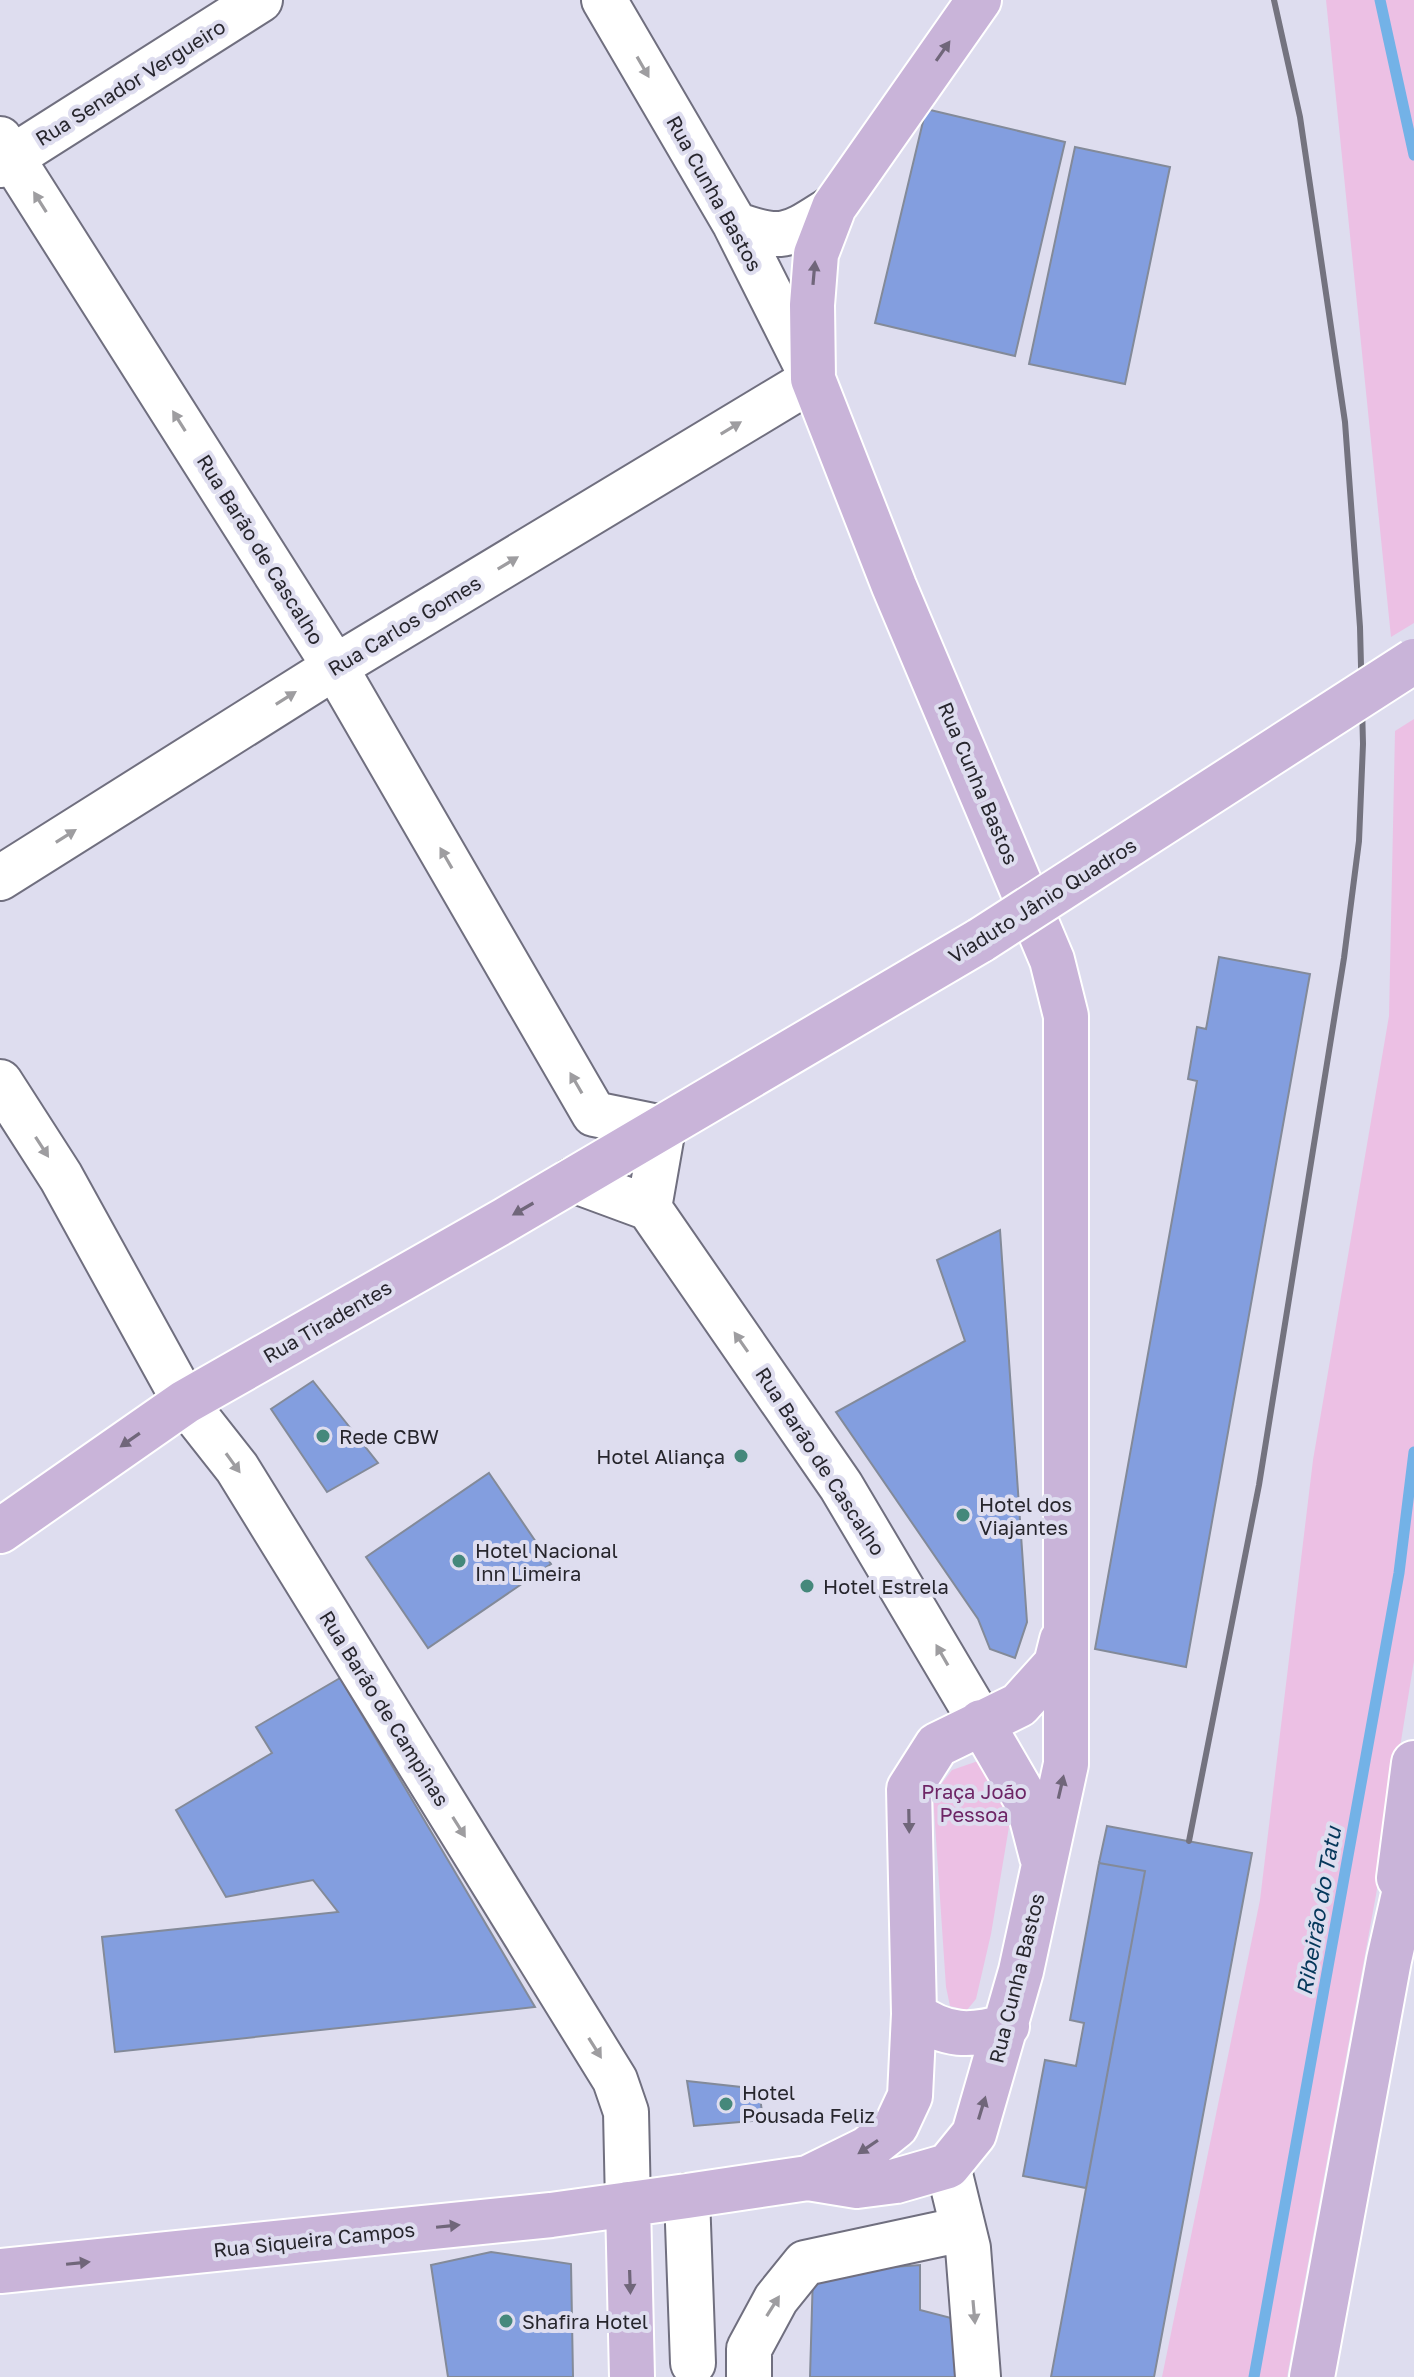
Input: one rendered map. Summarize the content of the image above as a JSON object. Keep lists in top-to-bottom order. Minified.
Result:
{"streets":{"main road":["Rua Cunha Bastos","Viaduto Jânio Quadros","Rua Tiradentes","Rua Barão de Campinas","Rua Siqueira Campos"],"street":["Rua Senador Vergueiro","Rua Barão de Cascalho","Rua Carlos Gomes"]},"crossings":[["Rua Senador Vergueiro","Rua Barão de Cascalho"],["Rua Cunha Bastos","Rua Barão de Cascalho"],["Rua Cunha Bastos","Rua Carlos Gomes"],["Rua Cunha Bastos","Rua Barão de Campinas"],["Rua Cunha Bastos","Rua Siqueira Campos"],["Rua Barão de Cascalho","Rua Carlos Gomes"],["Rua Barão de Cascalho","Viaduto Jânio Quadros"],["Rua Barão de Cascalho","Rua Tiradentes"],["Viaduto Jânio Quadros","Rua Tiradentes"],["Rua Tiradentes","Rua Barão de Campinas"],["Rua Barão de Campinas","Rua Siqueira Campos"]],"one_way":["Rua Barão de Cascalho","Rua Carlos Gomes","Rua Tiradentes","Rua Barão de Campinas","Rua Siqueira Campos"],"water":["Ribeirão do Tatu"],"parks":["Praça João Pessoa"],"places":["Rede CBW","Hotel Aliança","Hotel dos Viajantes","Hotel Nacional Inn Limeira","Hotel Estrela","Hotel Pousada Feliz","Shafira Hotel"]}
